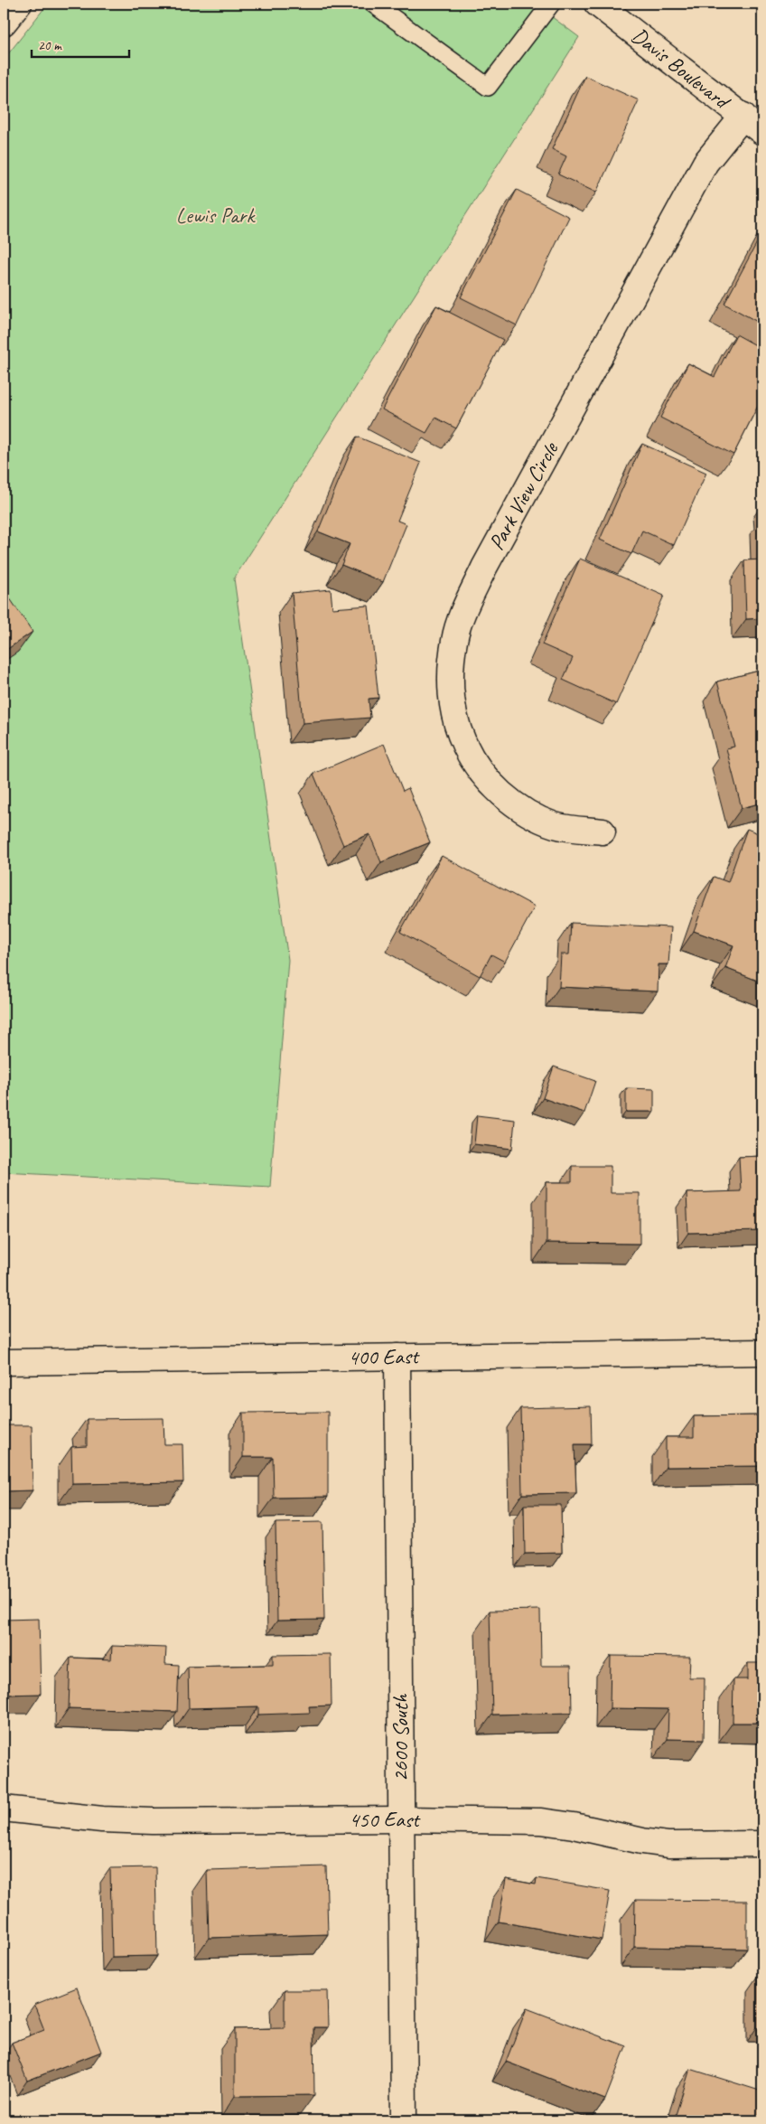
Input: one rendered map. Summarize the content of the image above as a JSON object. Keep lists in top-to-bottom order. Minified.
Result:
{"streets":{"street":["Davis Boulevard","Park View Circle","400 East","2600 South","450 East"]},"crossings":[["Davis Boulevard","Park View Circle"],["400 East","2600 South"],["2600 South","450 East"]],"parks":["Lewis Park"],"scale_bar":"20 m"}
